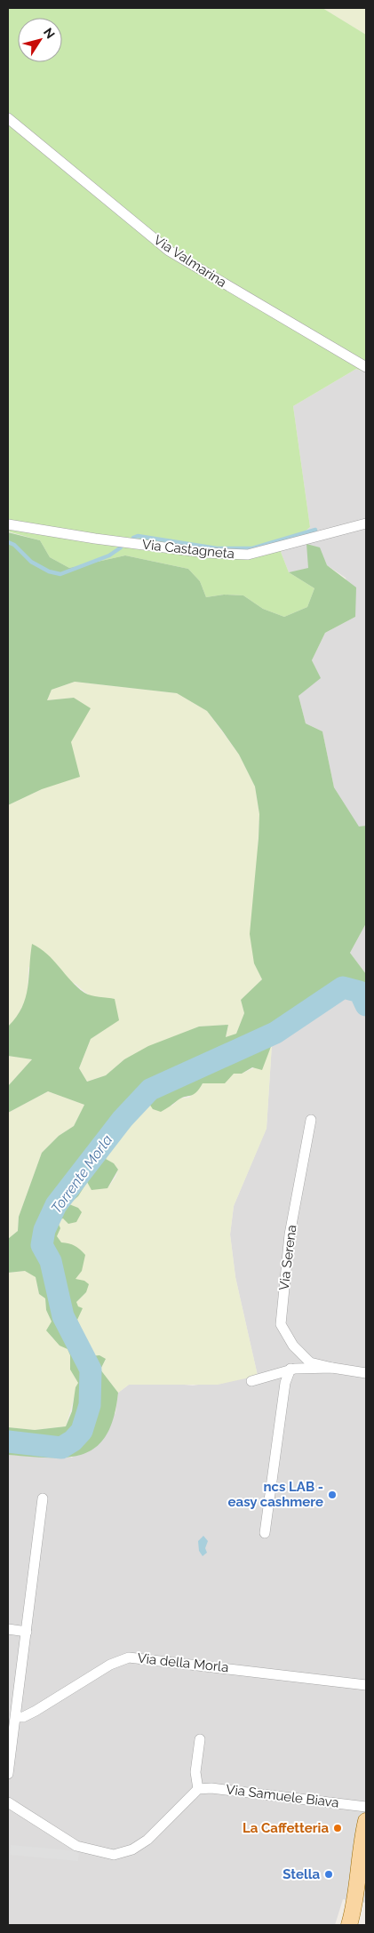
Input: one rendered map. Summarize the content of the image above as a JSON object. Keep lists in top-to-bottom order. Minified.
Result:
{"streets":{"street":["Via Valmarina","Via Castagneta","Via Serena","Via della Morla","Via Samuele Biava"]},"water":["Torrente Morla"],"places":["ncs LAB - easy cashmere","La Caffetteria","Stella"],"north":"top right"}
